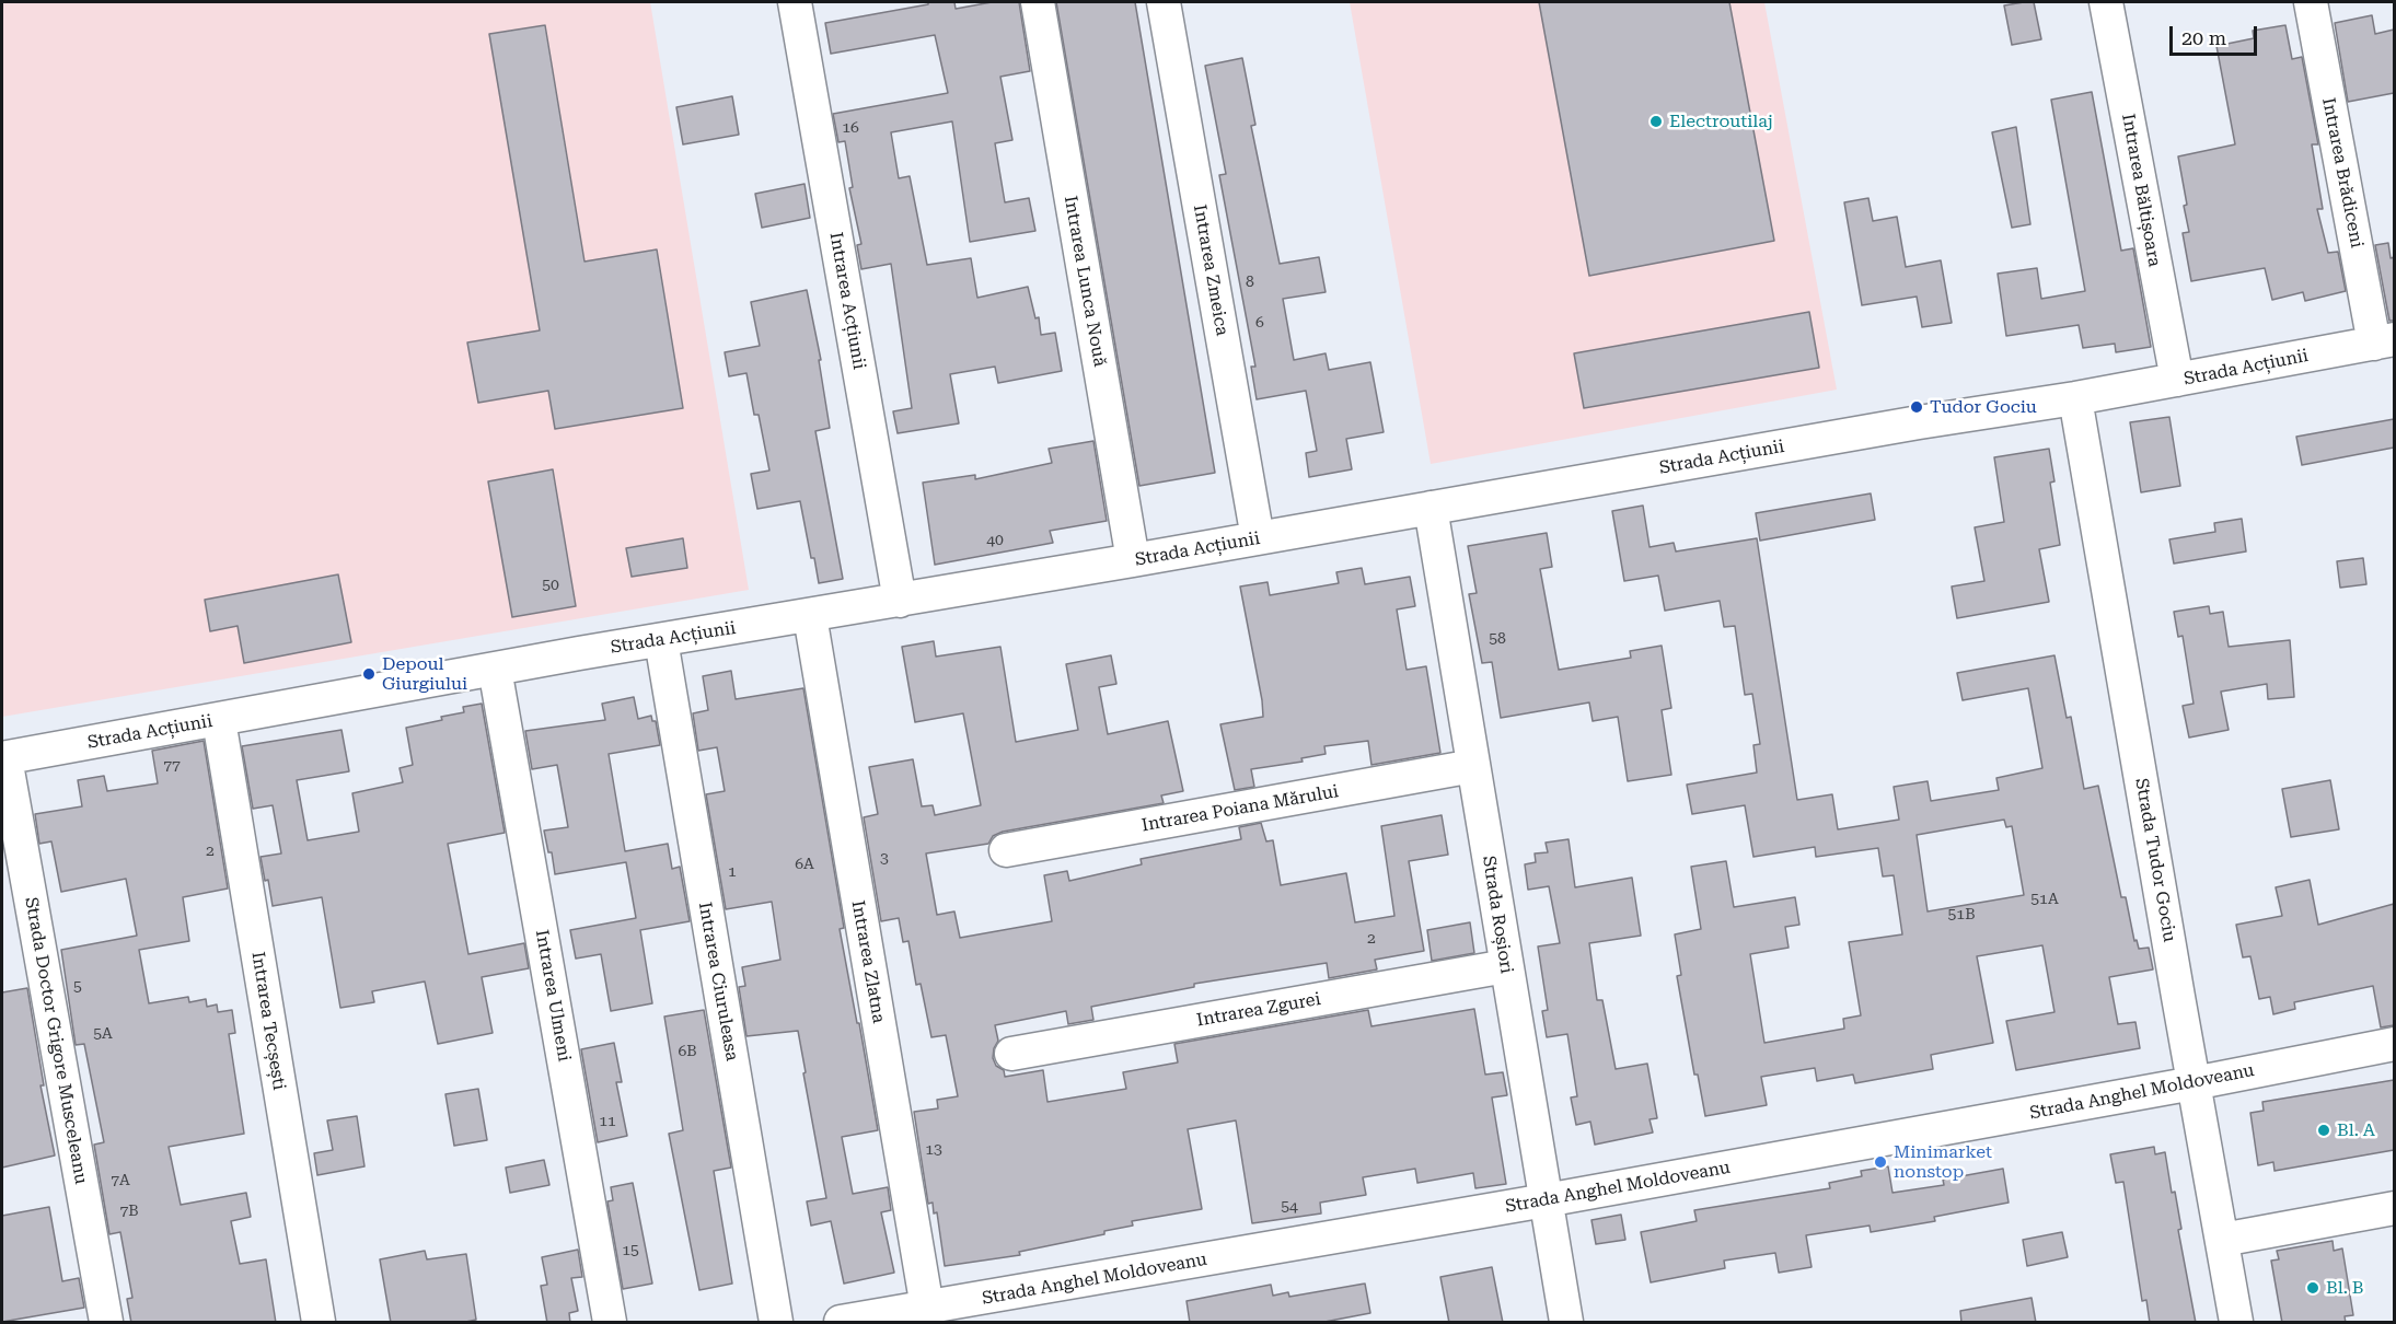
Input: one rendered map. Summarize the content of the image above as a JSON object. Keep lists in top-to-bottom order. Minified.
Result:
{"streets":{"street":["Intrarea Brădiceni","Intrarea Băltișoara","Intrarea Zmeica","Intrarea Lunca Nouă","Intrarea Acțiunii","Strada Acțiunii","Intrarea Poiana Mărului","Strada Tudor Gociu","Strada Roșiori","Intrarea Zlatna","Intrarea Ciuruleasa","Intrarea Ulmeni","Intrarea Zgurei","Intrarea Tecșești","Strada Doctor Grigore Musceleanu","Strada Anghel Moldoveanu"]},"crossings":[["Intrarea Brădiceni","Strada Acțiunii"],["Intrarea Băltișoara","Strada Acțiunii"],["Intrarea Zmeica","Strada Acțiunii"],["Intrarea Lunca Nouă","Strada Acțiunii"],["Intrarea Acțiunii","Strada Acțiunii"],["Strada Acțiunii","Strada Tudor Gociu"],["Strada Acțiunii","Strada Roșiori"],["Strada Acțiunii","Intrarea Zlatna"],["Strada Acțiunii","Intrarea Ciuruleasa"],["Strada Acțiunii","Intrarea Ulmeni"],["Strada Acțiunii","Intrarea Tecșești"],["Strada Acțiunii","Strada Doctor Grigore Musceleanu"],["Intrarea Poiana Mărului","Strada Roșiori"],["Strada Tudor Gociu","Strada Anghel Moldoveanu"],["Strada Roșiori","Intrarea Zgurei"],["Strada Roșiori","Strada Anghel Moldoveanu"],["Intrarea Zlatna","Strada Anghel Moldoveanu"]],"places":["Electroutilaj","Tudor Gociu","Depoul Giurgiului","Bl. A","Minimarket nonstop","Bl. B"],"house_numbers":["16","8","6","40","50","58","77","2","3","6A","1","51A","51B","2","5","5A","6B","11","13","7A","54","7B","15"],"scale_bar":"20 m"}
